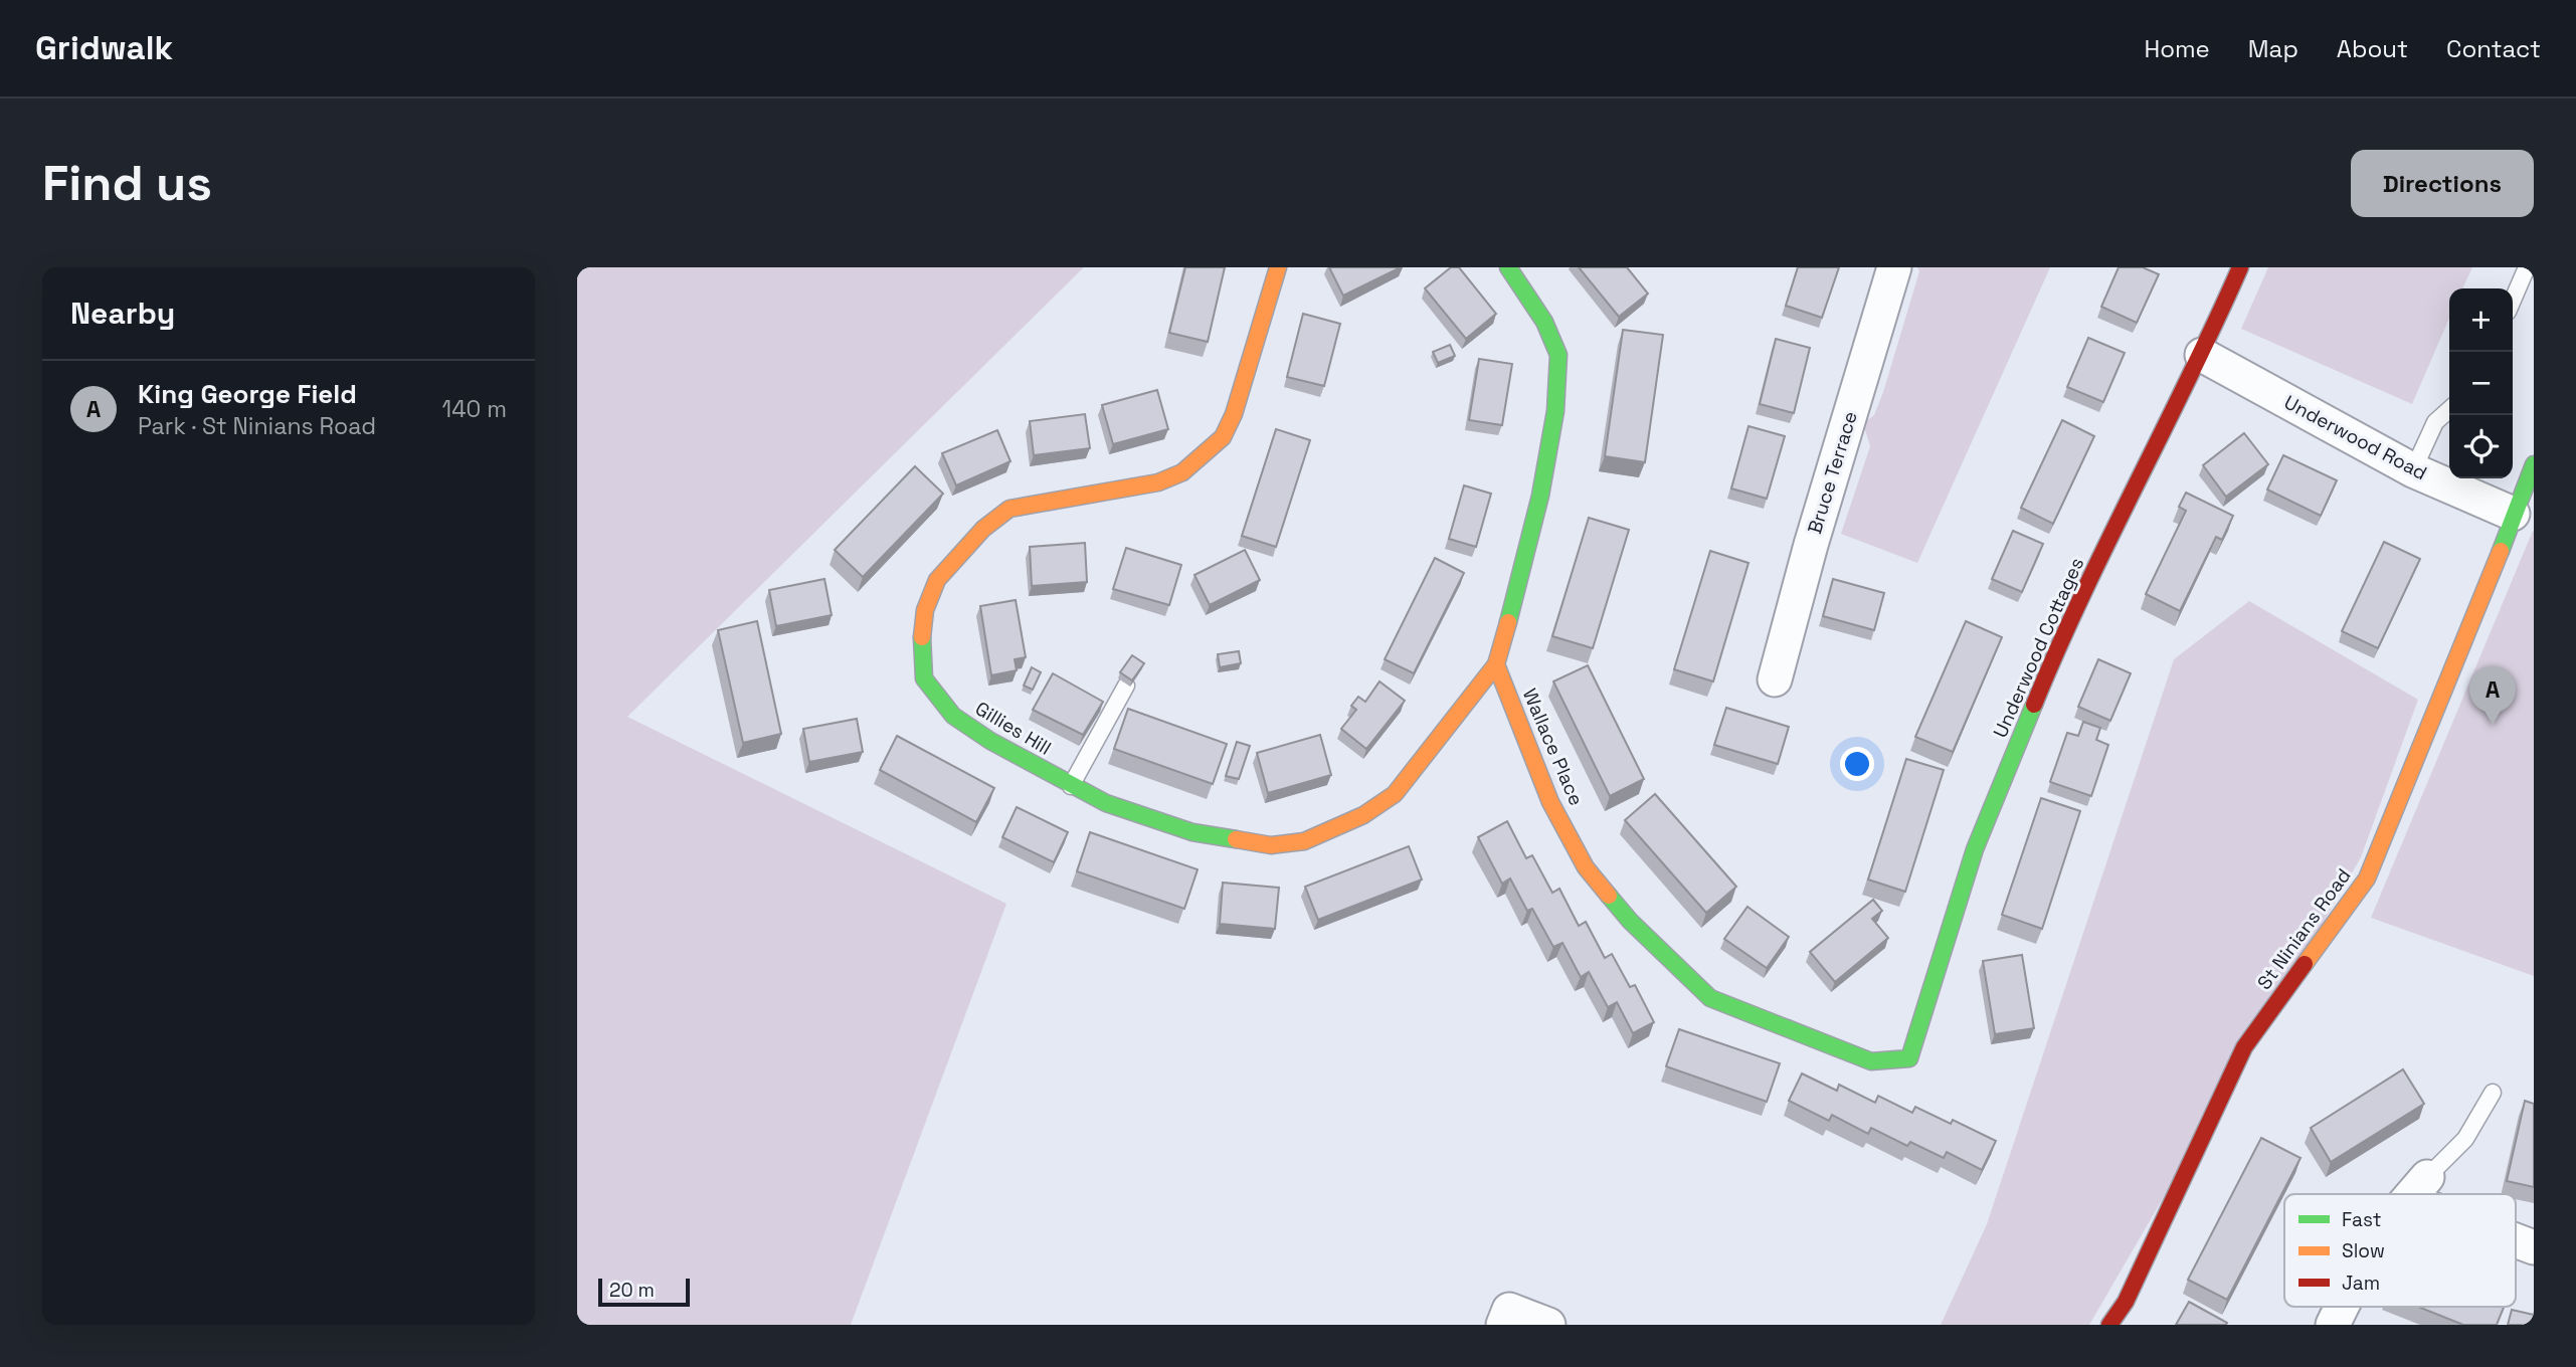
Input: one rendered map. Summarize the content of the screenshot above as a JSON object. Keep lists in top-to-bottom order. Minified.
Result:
{"streets":{"street":["Underwood Road","Bruce Terrace","Underwood Cottages","Gillies Hill","Wallace Place","St Ninians Road"]},"crossings":[["Underwood Road","Underwood Cottages"],["Underwood Road","St Ninians Road"],["Underwood Cottages","Wallace Place"],["Gillies Hill","Wallace Place"]],"legend":["Fast","Slow","Jam"],"scale_bar":"20 m","page":{"header":"Gridwalk","nav":["Home","Map","About","Contact"],"buttons":"Directions","title":"Find us","heading":"Nearby","map_buttons":["+","−"],"list":[{"mark":"A","name":"King George Field","note":"Park · St Ninians Road","value":"140 m"}],"pins":"A","scale":"20 m"}}
